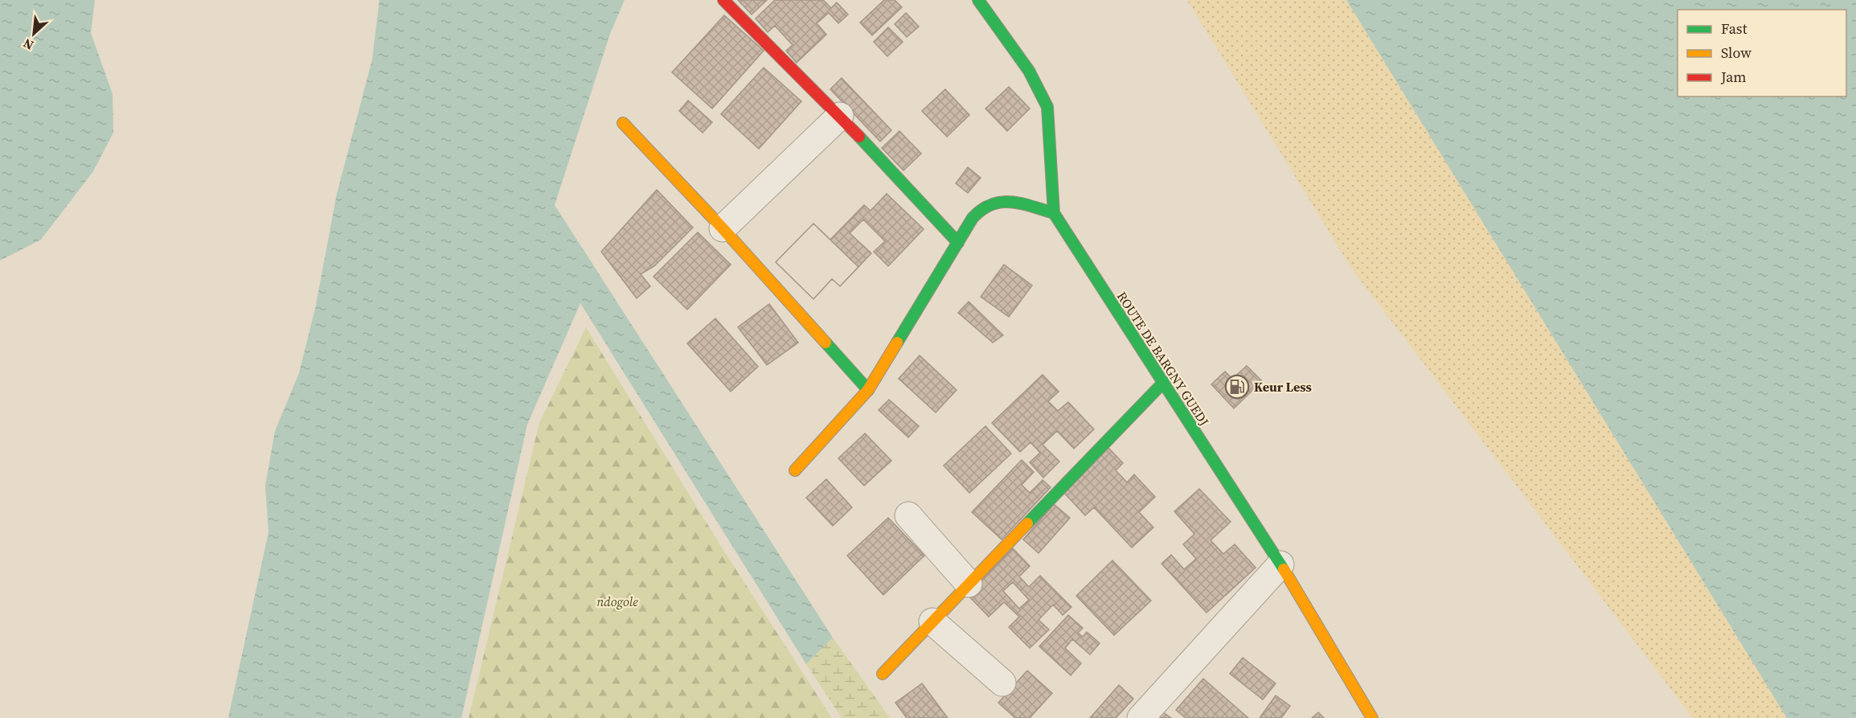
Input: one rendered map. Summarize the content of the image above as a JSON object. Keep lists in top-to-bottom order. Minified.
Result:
{"streets":{"street":["ROUTE DE BARGNY GUEDJ"]},"parks":["ndogole"],"places":{"fuel station":["Keur Less"]},"legend":["Fast","Slow","Jam"],"north":"bottom left"}
